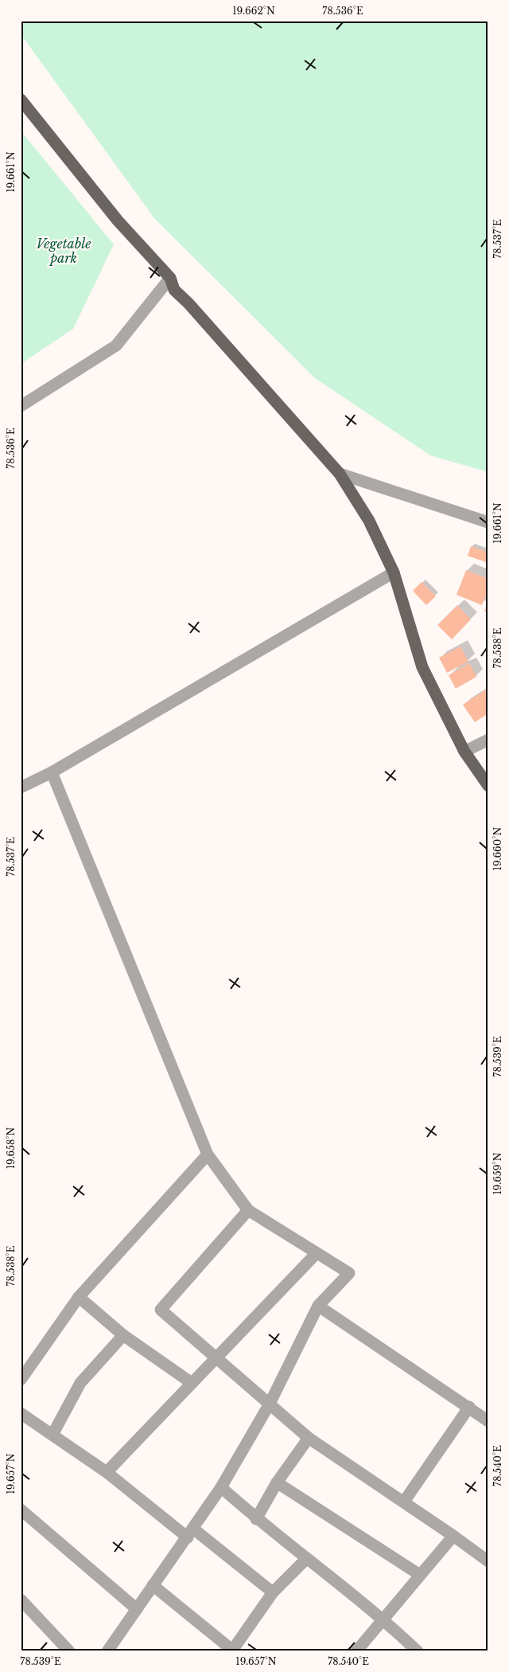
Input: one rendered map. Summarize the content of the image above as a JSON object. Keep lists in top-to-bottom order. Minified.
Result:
{"parks":["Vegetable park"],"coordinates":["19.662°N","78.536°E","19.661°N","78.537°E","78.538°E","19.660°N","78.539°E","19.658°N","19.659°N","78.540°E","19.657°N"]}
